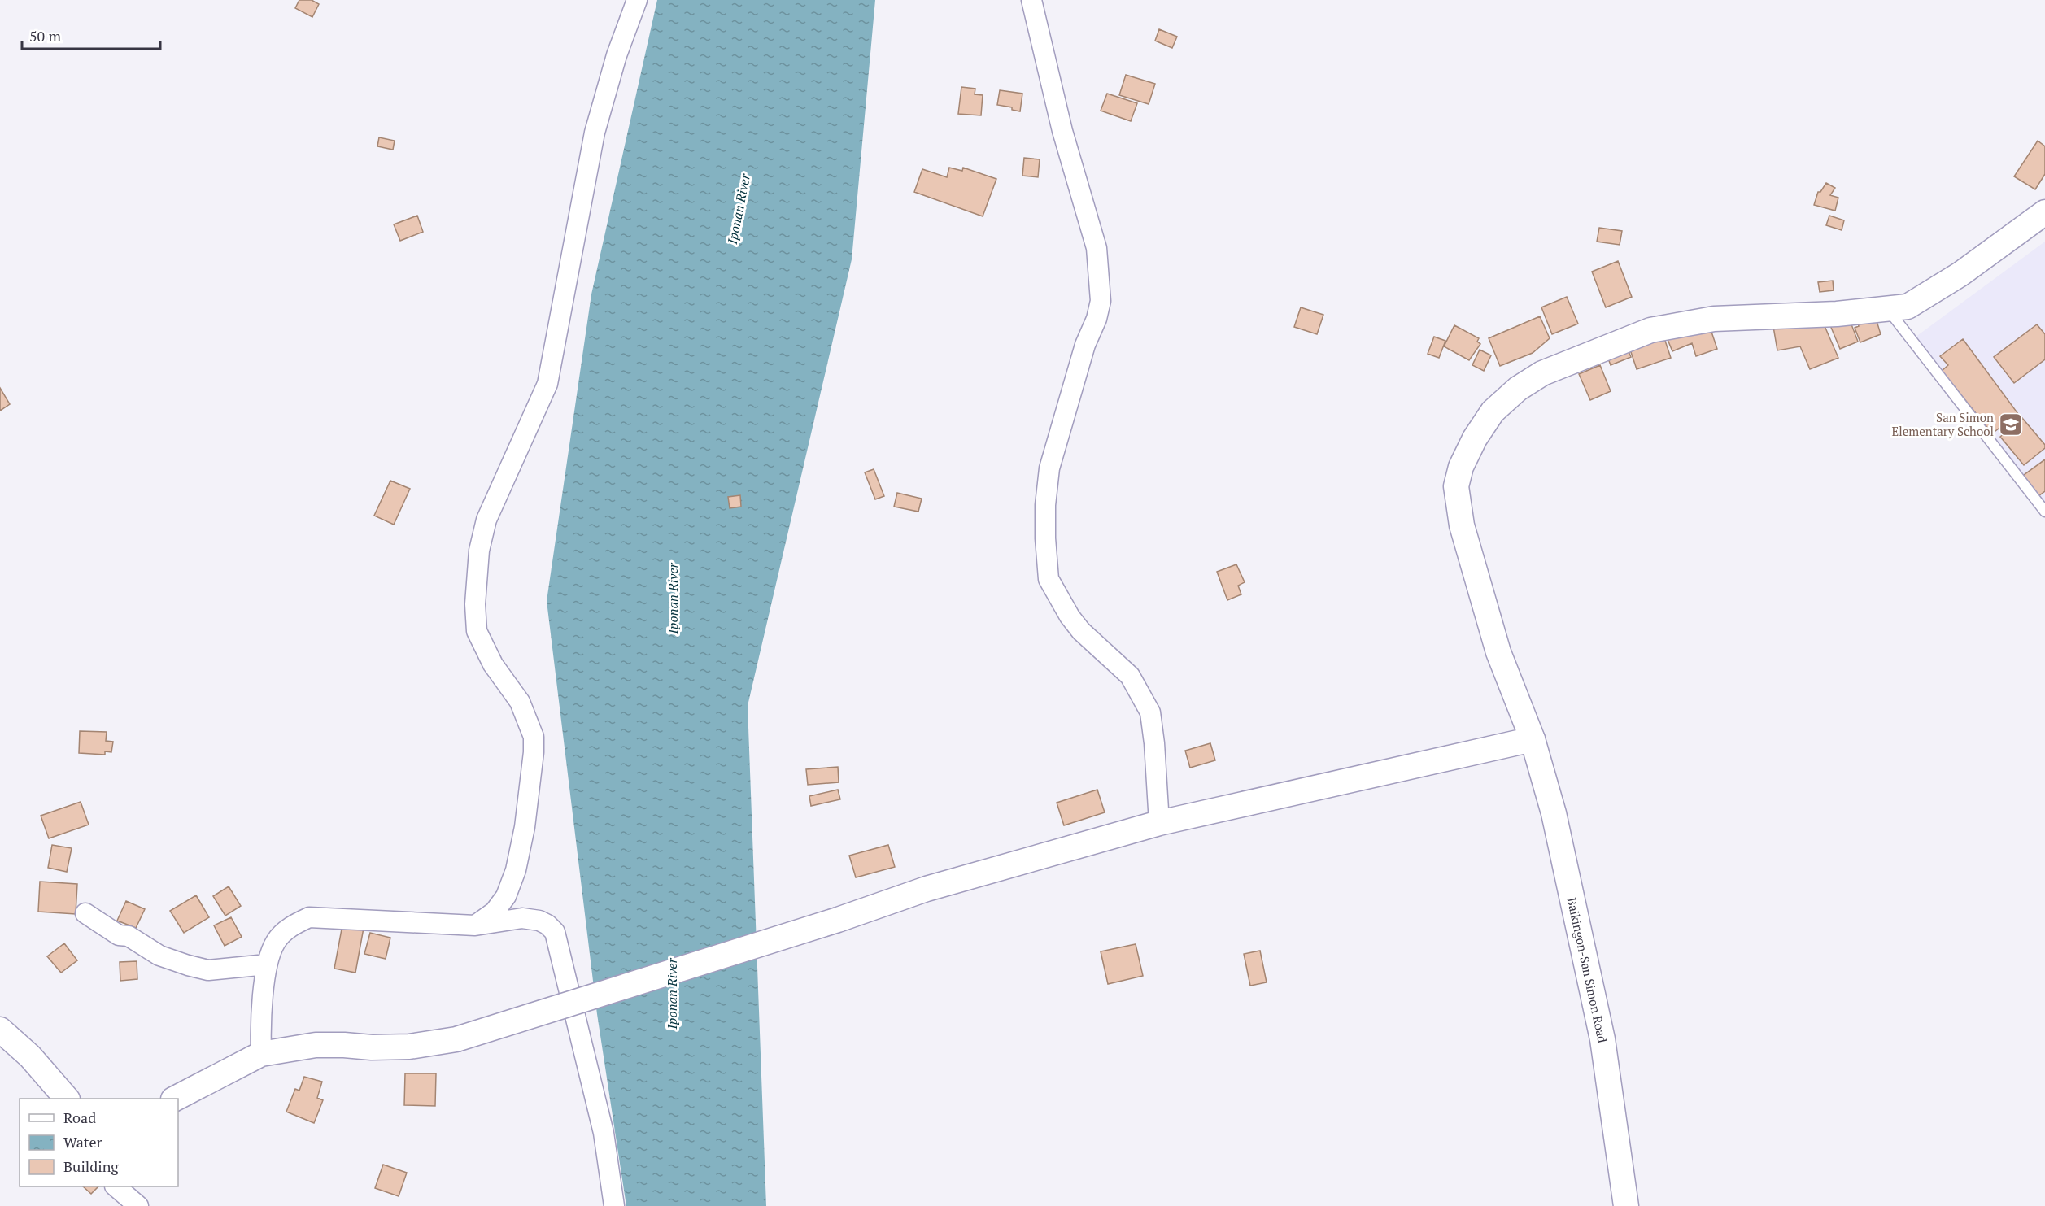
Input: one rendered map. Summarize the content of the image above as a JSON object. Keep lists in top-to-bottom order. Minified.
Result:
{"streets":{"street":["Baikingon-San Simon Road"]},"water":["Iponan River"],"places":{"school or university":["San Simon Elementary School"]},"legend":["Road","Water","Building"],"scale_bar":"50 m"}
